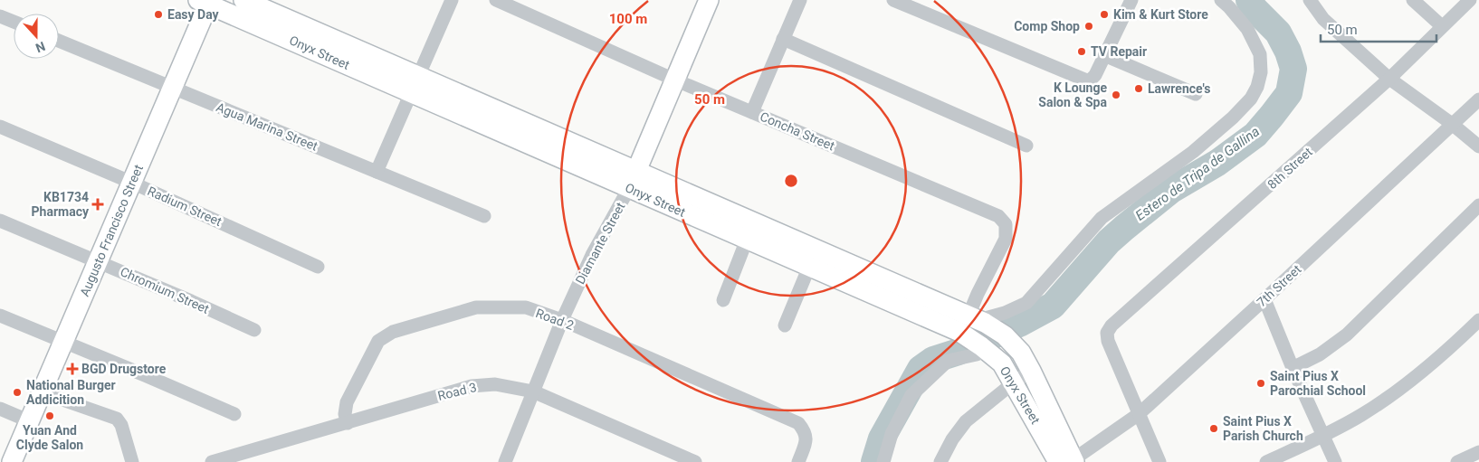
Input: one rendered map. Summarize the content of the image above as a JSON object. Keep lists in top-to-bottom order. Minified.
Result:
{"streets":{"main road":["Onyx Street","Augusto Francisco Street","Diamante Street"],"street":["Agua Marina Street","Concha Street","8th Street","Radium Street","7th Street","Chromium Street","Road 2","Road 3"]},"crossings":[["Onyx Street","Concha Street"],["Onyx Street","Augusto Francisco Street"],["Onyx Street","Diamante Street"],["Onyx Street","7th Street"],["Agua Marina Street","Augusto Francisco Street"],["Concha Street","Diamante Street"],["8th Street","7th Street"],["Radium Street","Augusto Francisco Street"],["Augusto Francisco Street","Chromium Street"],["Diamante Street","Road 2"],["Diamante Street","Road 3"],["Road 2","Road 3"]],"water":["Estero de Tripa de Gallina"],"places":{"other":["Easy Day","Kim & Kurt Store","Comp Shop","TV Repair","Lawrence's","K Lounge Salon & Spa","Saint Pius X Parochial School","National Burger Addicition","Yuan And Clyde Salon","Saint Pius X Parish Church"],"health":["KB1734 Pharmacy","BGD Drugstore"]},"scale_bar":"50 m","north":"bottom","rings":["100 m","50 m"]}
